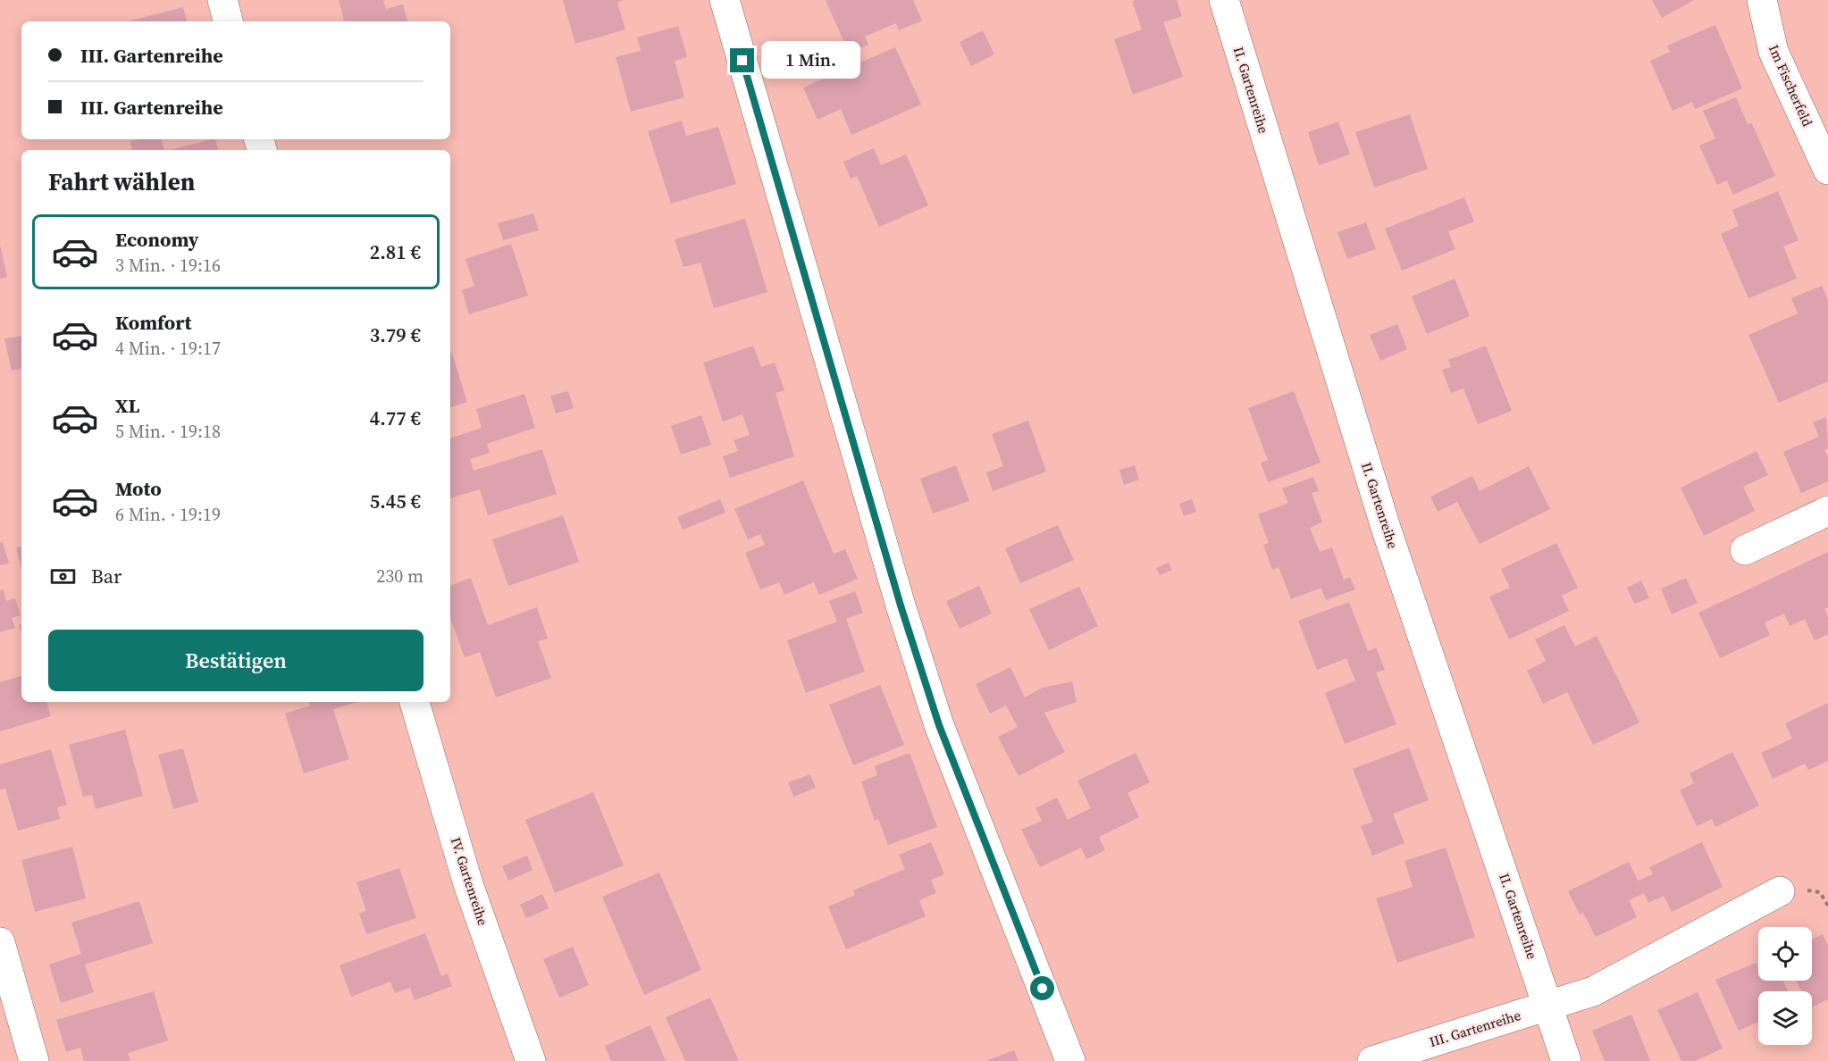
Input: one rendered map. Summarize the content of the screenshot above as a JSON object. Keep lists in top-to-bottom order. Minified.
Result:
{"streets":{"street":["Im Fischerfeld","II. Gartenreihe","IV. Gartenreihe","III. Gartenreihe"]},"crossings":[["II. Gartenreihe","III. Gartenreihe"]],"page":{"banner":["III. Gartenreihe","III. Gartenreihe"],"bubble":"1 Min.","heading":"Fahrt wählen","list":[{"name":"Economy","note":"3 Min. · 19:16","value":"2.81 €"},{"name":"Komfort","note":"4 Min. · 19:17","value":"3.79 €"},{"name":"XL","note":"5 Min. · 19:18","value":"4.77 €"},{"name":"Moto","note":"6 Min. · 19:19","value":"5.45 €"}],"pay":["Bar","230 m"],"buttons":"Bestätigen"}}
